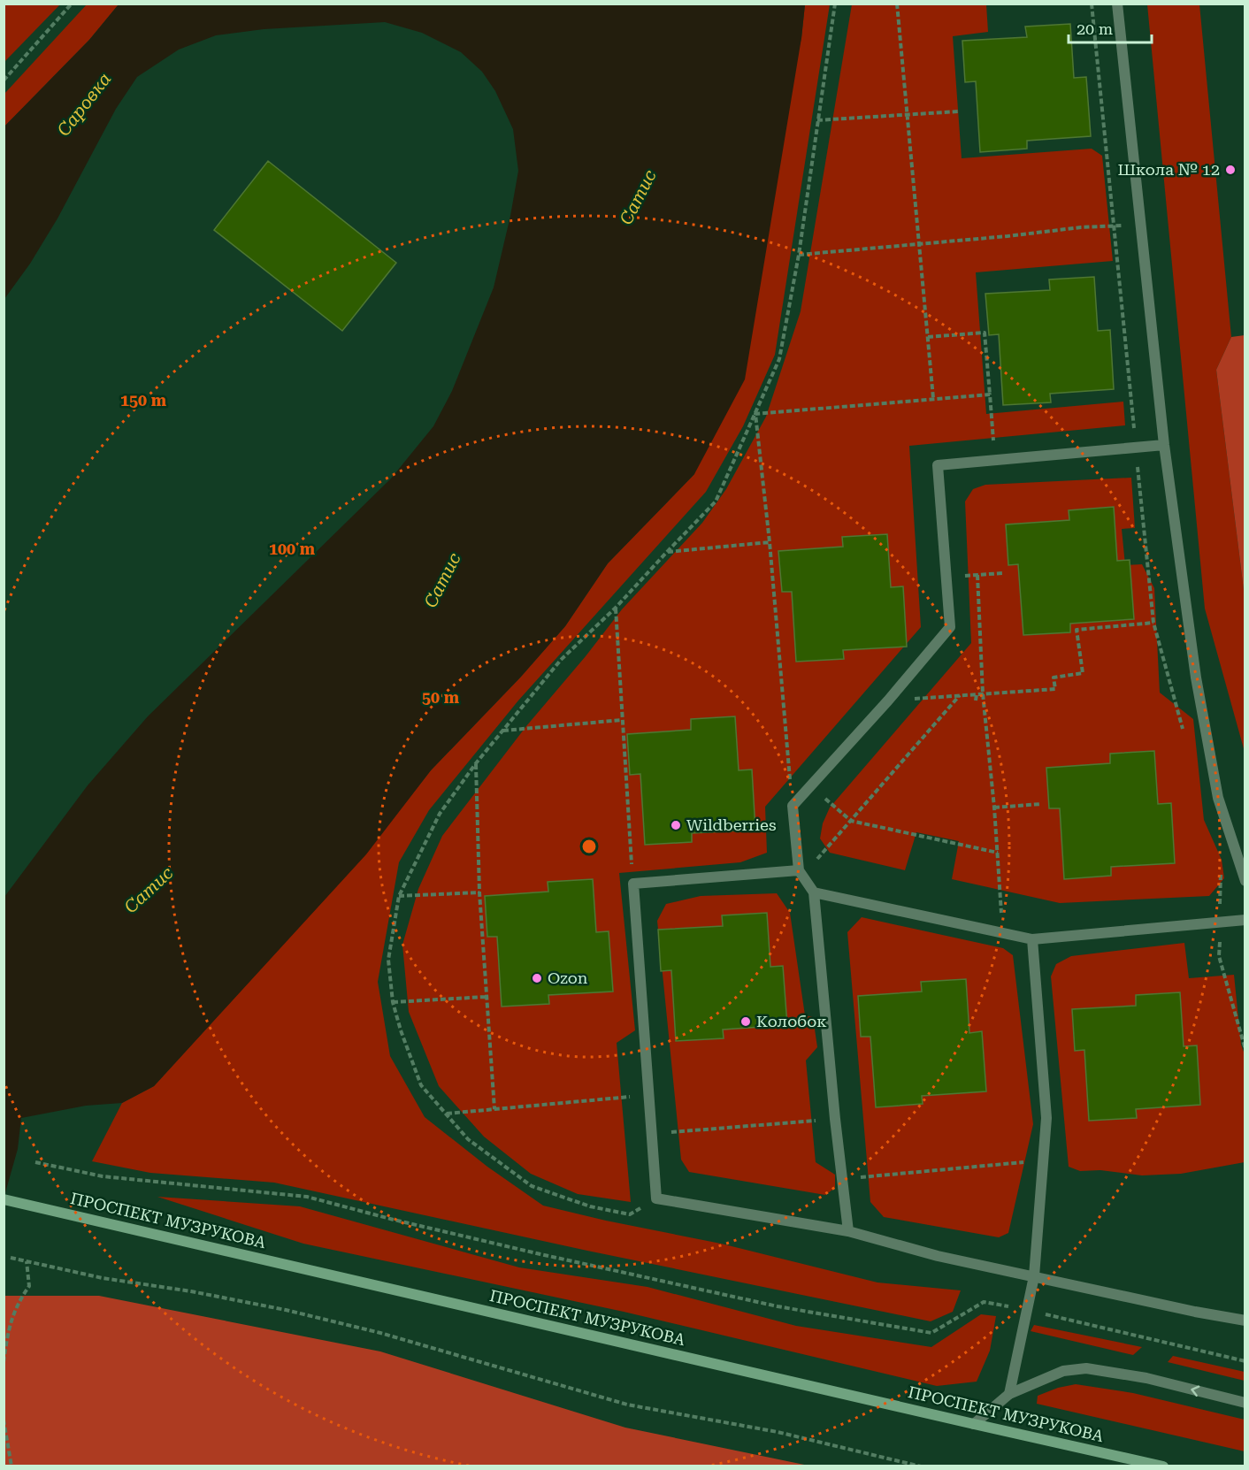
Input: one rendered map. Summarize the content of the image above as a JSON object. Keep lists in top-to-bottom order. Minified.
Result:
{"streets":{"main road":["ПРОСПЕКТ МУЗРУКОВА"]},"water":["Саровка","Сатис"],"places":["Школа № 12","Wildberries","Ozon","Колобок"],"scale_bar":"20 m","rings":["150 m","100 m","50 m"]}
